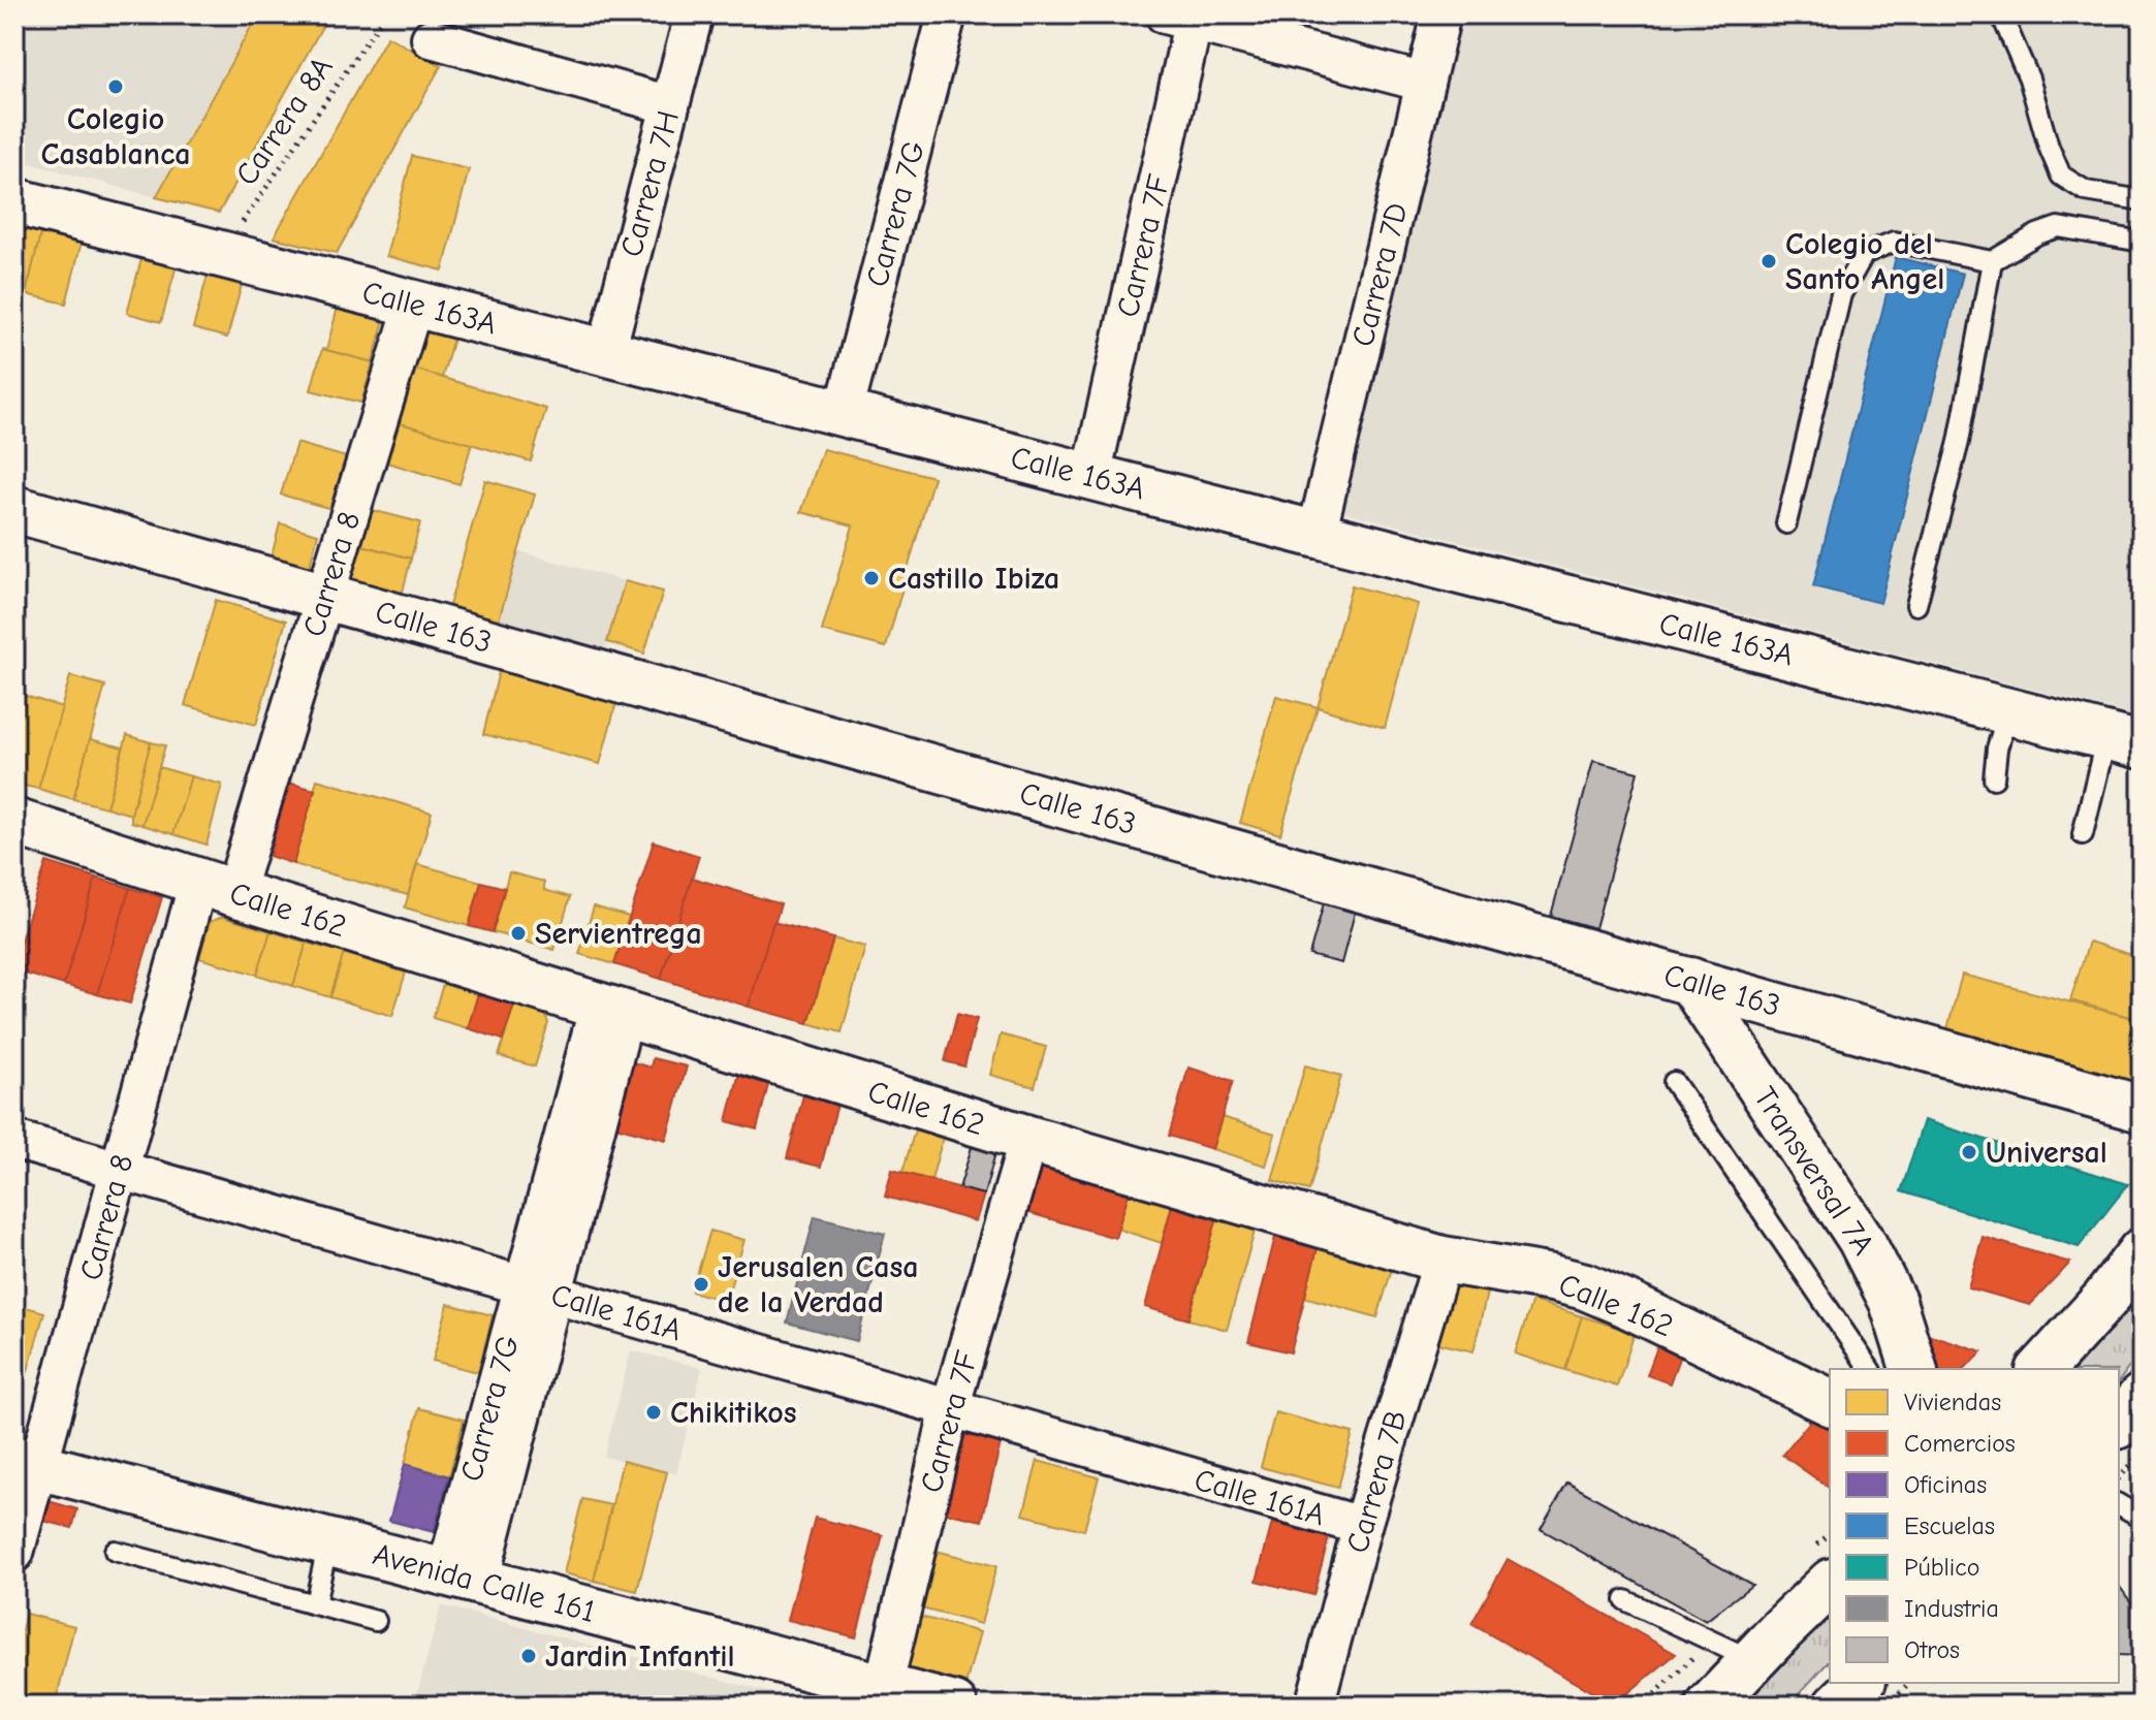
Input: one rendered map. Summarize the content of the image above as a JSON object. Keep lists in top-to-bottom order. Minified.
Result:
{"streets":{"street":["Carrera 7H","Carrera 7G","Carrera 7F","Carrera 7D","Calle 163A","Carrera 8","Calle 163","Calle 162","Transversal 7A","Calle 161A","Carrera 7B","Avenida Calle 161"],"path":["Carrera 8A"]},"crossings":[["Carrera 8A","Calle 163A"],["Carrera 7H","Calle 163A"],["Carrera 7G","Calle 163A"],["Carrera 7G","Calle 162"],["Carrera 7G","Calle 161A"],["Carrera 7G","Avenida Calle 161"],["Carrera 7F","Calle 163A"],["Carrera 7F","Calle 162"],["Carrera 7F","Calle 161A"],["Carrera 7F","Avenida Calle 161"],["Carrera 7D","Calle 163A"],["Calle 163A","Carrera 8"],["Carrera 8","Calle 163"],["Carrera 8","Calle 162"],["Carrera 8","Calle 161A"],["Carrera 8","Avenida Calle 161"],["Calle 163","Transversal 7A"],["Calle 162","Carrera 7B"],["Calle 161A","Carrera 7B"]],"places":["Colegio Casablanca","Colegio del Santo Angel","Castillo Ibiza","Servientrega","Universal","Jerusalen Casa de la Verdad","Chikitikos","Jardin Infantil"],"legend":["Viviendas","Comercios","Oficinas","Escuelas","Público","Industria","Otros"]}
